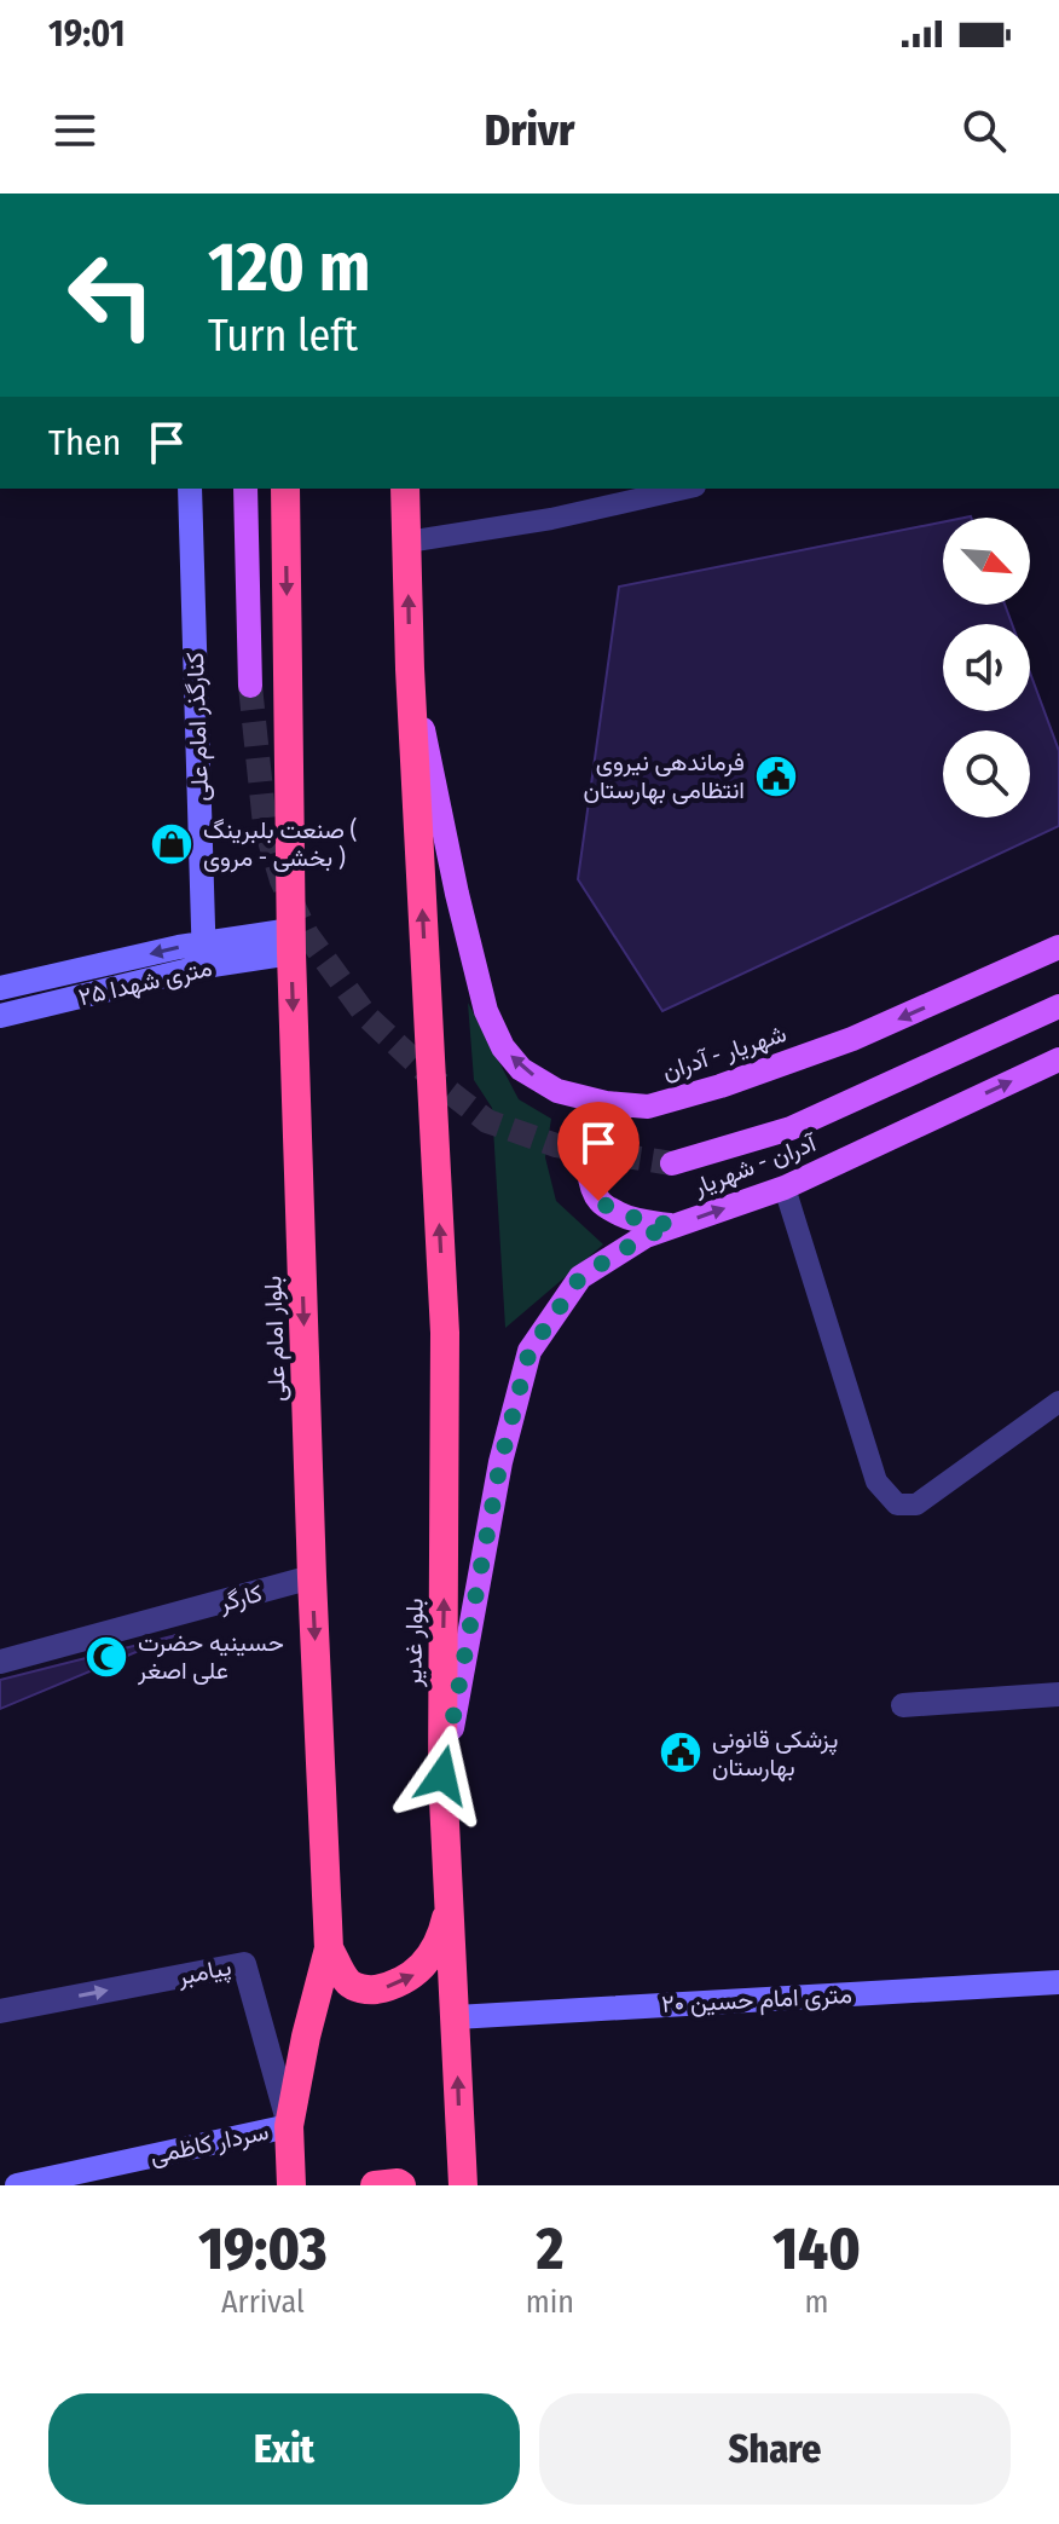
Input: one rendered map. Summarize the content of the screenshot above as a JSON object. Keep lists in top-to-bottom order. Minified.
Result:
{"streets":{"highway":["بلوار امام علی","بلوار غدیر"],"main road":["شهریار - آدران","آدران - شهریار"],"street":["کنارگذر امام علی","۲۵ متری شهدا","کارگر","پیامبر","۲۰ متری امام حسین","سردار کاظمی"]},"crossings":[["کنارگذر امام علی","۲۵ متری شهدا"],["۲۵ متری شهدا","بلوار امام علی"],["شهریار - آدران","بلوار غدیر"],["آدران - شهریار","بلوار غدیر"],["بلوار امام علی","کارگر"],["بلوار امام علی","پیامبر"],["بلوار امام علی","سردار کاظمی"],["بلوار غدیر","۲۰ متری امام حسین"],["پیامبر","سردار کاظمی"]],"one_way":["بلوار امام علی","بلوار غدیر"],"places":{"public building":["فرماندهی نیروی انتظامی بهارستان","پزشکی قانونی بهارستان"],"shop":["صنعت بلبرینگ ( بخشی - مروی )"],"mosque":["حسینیه حضرت علی اصغر"]},"north":"bottom right","page":{"status":"19:01","header":"Drivr","turn":["120 m","Turn left"],"then":"Then","eta":["19:03","Arrival","2","min","140","m"],"buttons":["Exit","Share"]}}
